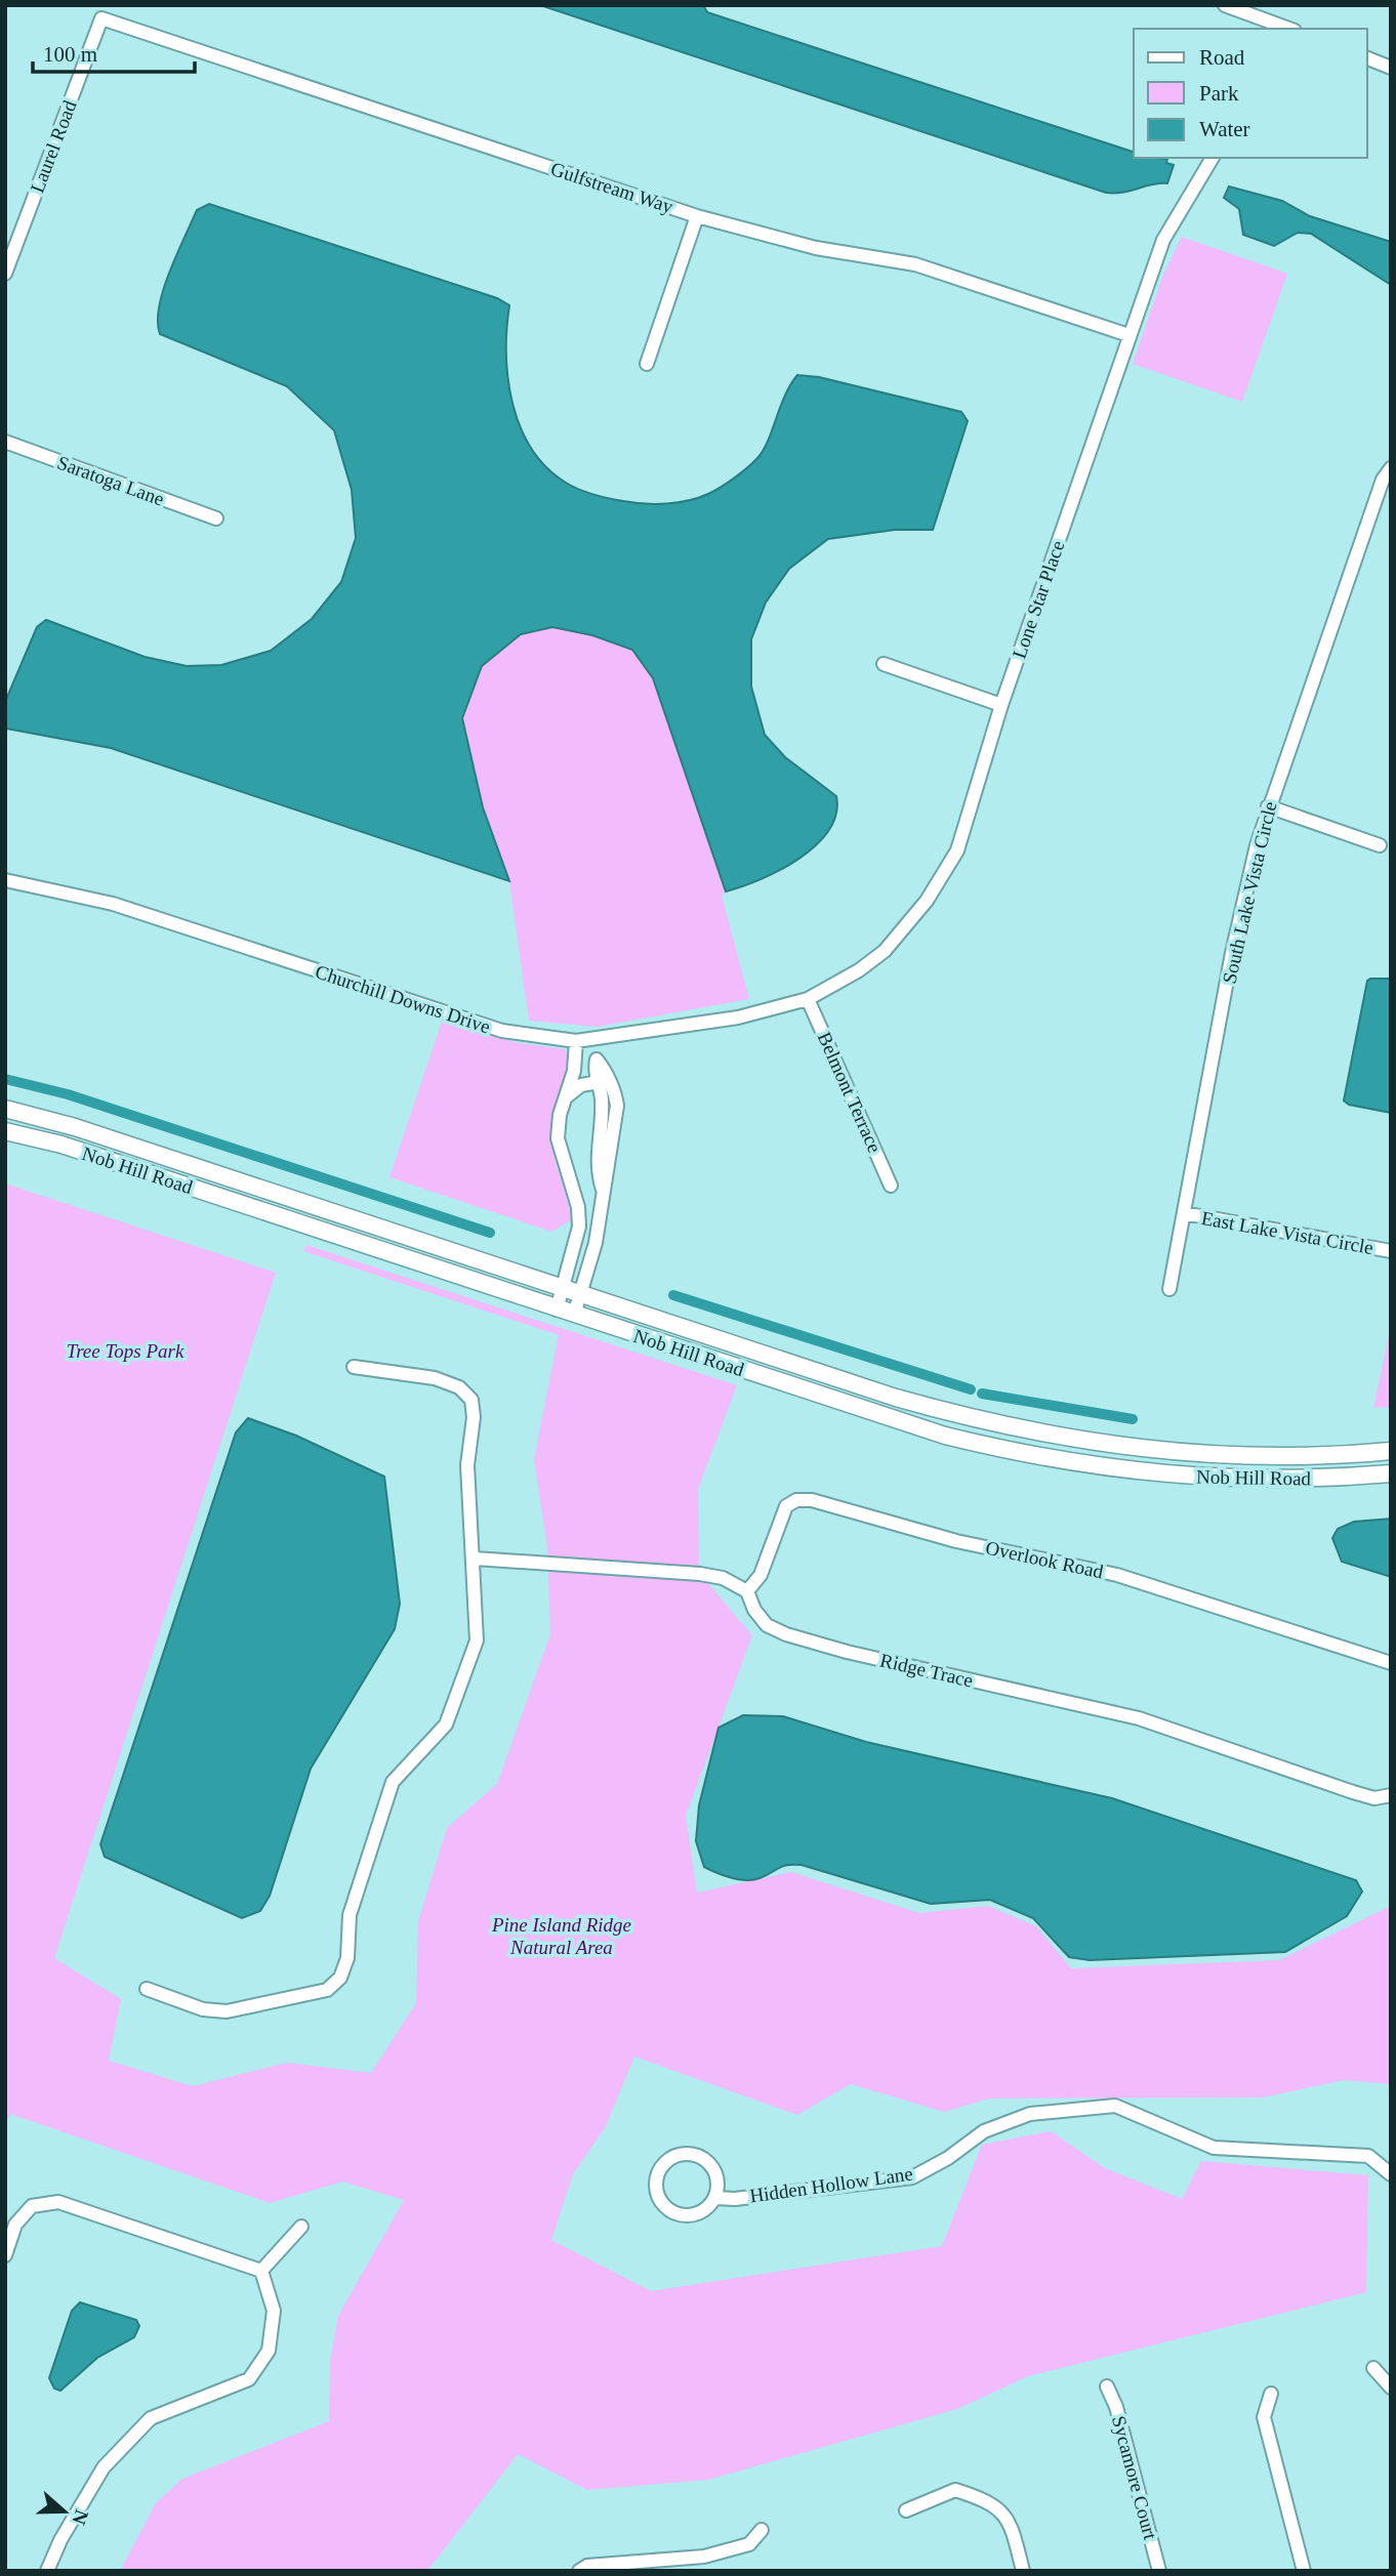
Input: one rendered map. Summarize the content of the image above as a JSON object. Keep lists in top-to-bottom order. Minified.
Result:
{"streets":{"main road":["Nob Hill Road"],"street":["Laurel Road","Gulfstream Way","Saratoga Lane","Lone Star Place","South Lake Vista Circle","Churchill Downs Drive","Belmont Terrace","East Lake Vista Circle","Overlook Road","Ridge Trace","Hidden Hollow Lane","Sycamore Court"]},"crossings":[["Laurel Road","Gulfstream Way"],["Gulfstream Way","Lone Star Place"],["Lone Star Place","Churchill Downs Drive"],["Lone Star Place","Belmont Terrace"],["South Lake Vista Circle","East Lake Vista Circle"],["Churchill Downs Drive","Belmont Terrace"],["Overlook Road","Ridge Trace"]],"parks":["Tree Tops Park","Pine Island Ridge Natural Area"],"legend":["Road","Park","Water"],"scale_bar":"100 m","north":"right"}
